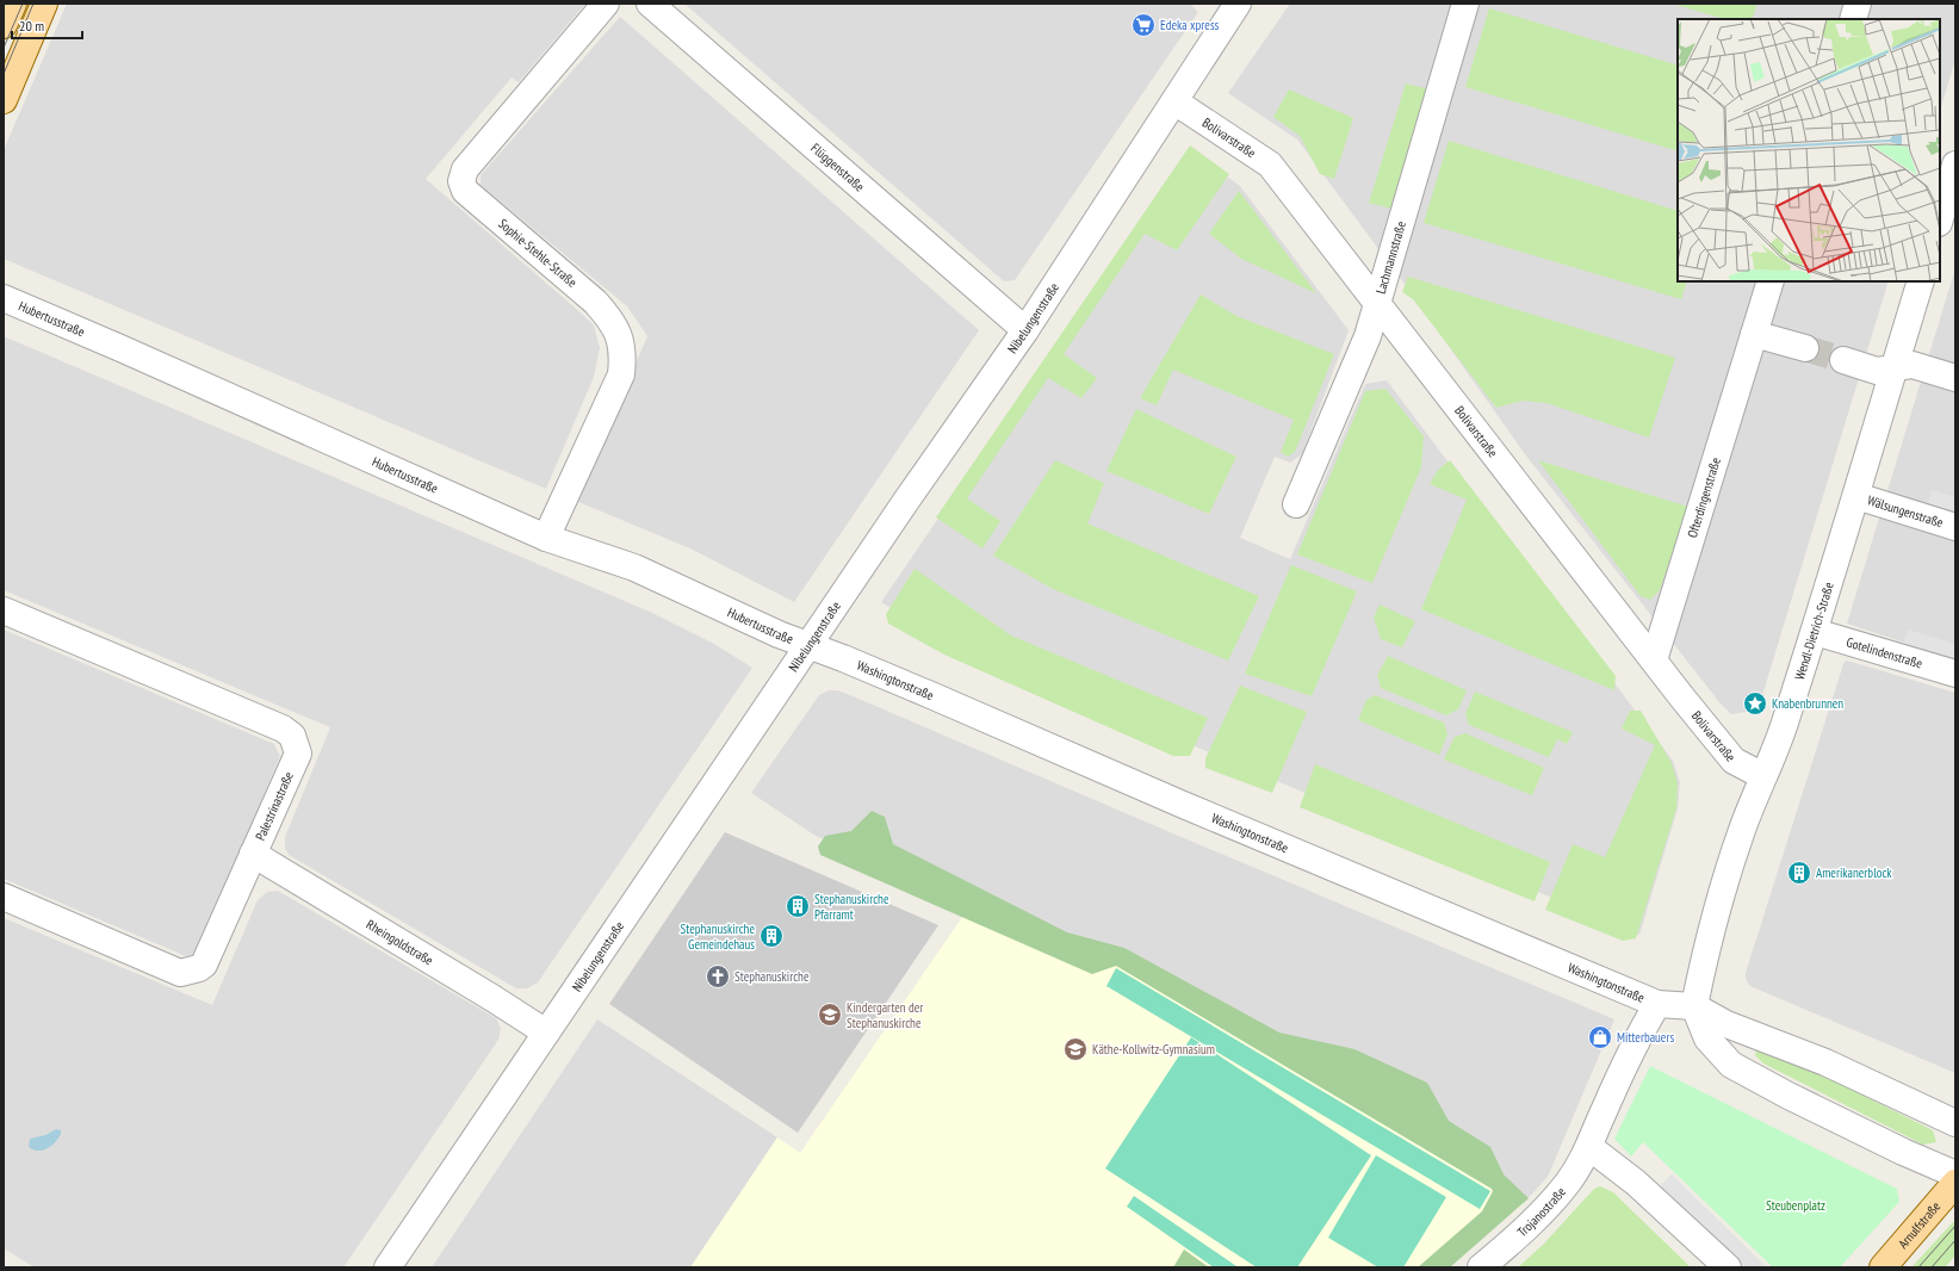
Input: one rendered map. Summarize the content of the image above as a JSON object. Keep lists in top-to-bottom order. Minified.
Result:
{"streets":{"main road":["Arnulfstraße"],"street":["Bolivarstraße","Flüggenstraße","Sophie-Stehle-Straße","Lachmannstraße","Hubertusstraße","Nibelungenstraße","Ofterdingenstraße","Wälsungenstraße","Wendl-Dietrich-Straße","Gotelindenstraße","Washingtonstraße","Palestrinastraße","Rheingoldstraße","Trojanostraße"]},"crossings":[["Bolivarstraße","Lachmannstraße"],["Bolivarstraße","Nibelungenstraße"],["Bolivarstraße","Ofterdingenstraße"],["Bolivarstraße","Wendl-Dietrich-Straße"],["Flüggenstraße","Nibelungenstraße"],["Sophie-Stehle-Straße","Hubertusstraße"],["Hubertusstraße","Nibelungenstraße"],["Hubertusstraße","Washingtonstraße"],["Nibelungenstraße","Washingtonstraße"],["Nibelungenstraße","Rheingoldstraße"],["Wälsungenstraße","Wendl-Dietrich-Straße"],["Wendl-Dietrich-Straße","Gotelindenstraße"],["Wendl-Dietrich-Straße","Washingtonstraße"],["Palestrinastraße","Rheingoldstraße"]],"parks":["Steubenplatz"],"places":{"supermarket":["Edeka xpress"],"place":["Knabenbrunnen"],"building":["Amerikanerblock","Stephanuskirche Pfarramt","Stephanuskirche Gemeindehaus"],"church":["Stephanuskirche"],"school or university":["Kindergarten der Stephanuskirche","Käthe-Kollwitz-Gymnasium"],"shop":["Mitterbauers"]},"scale_bar":"20 m"}
